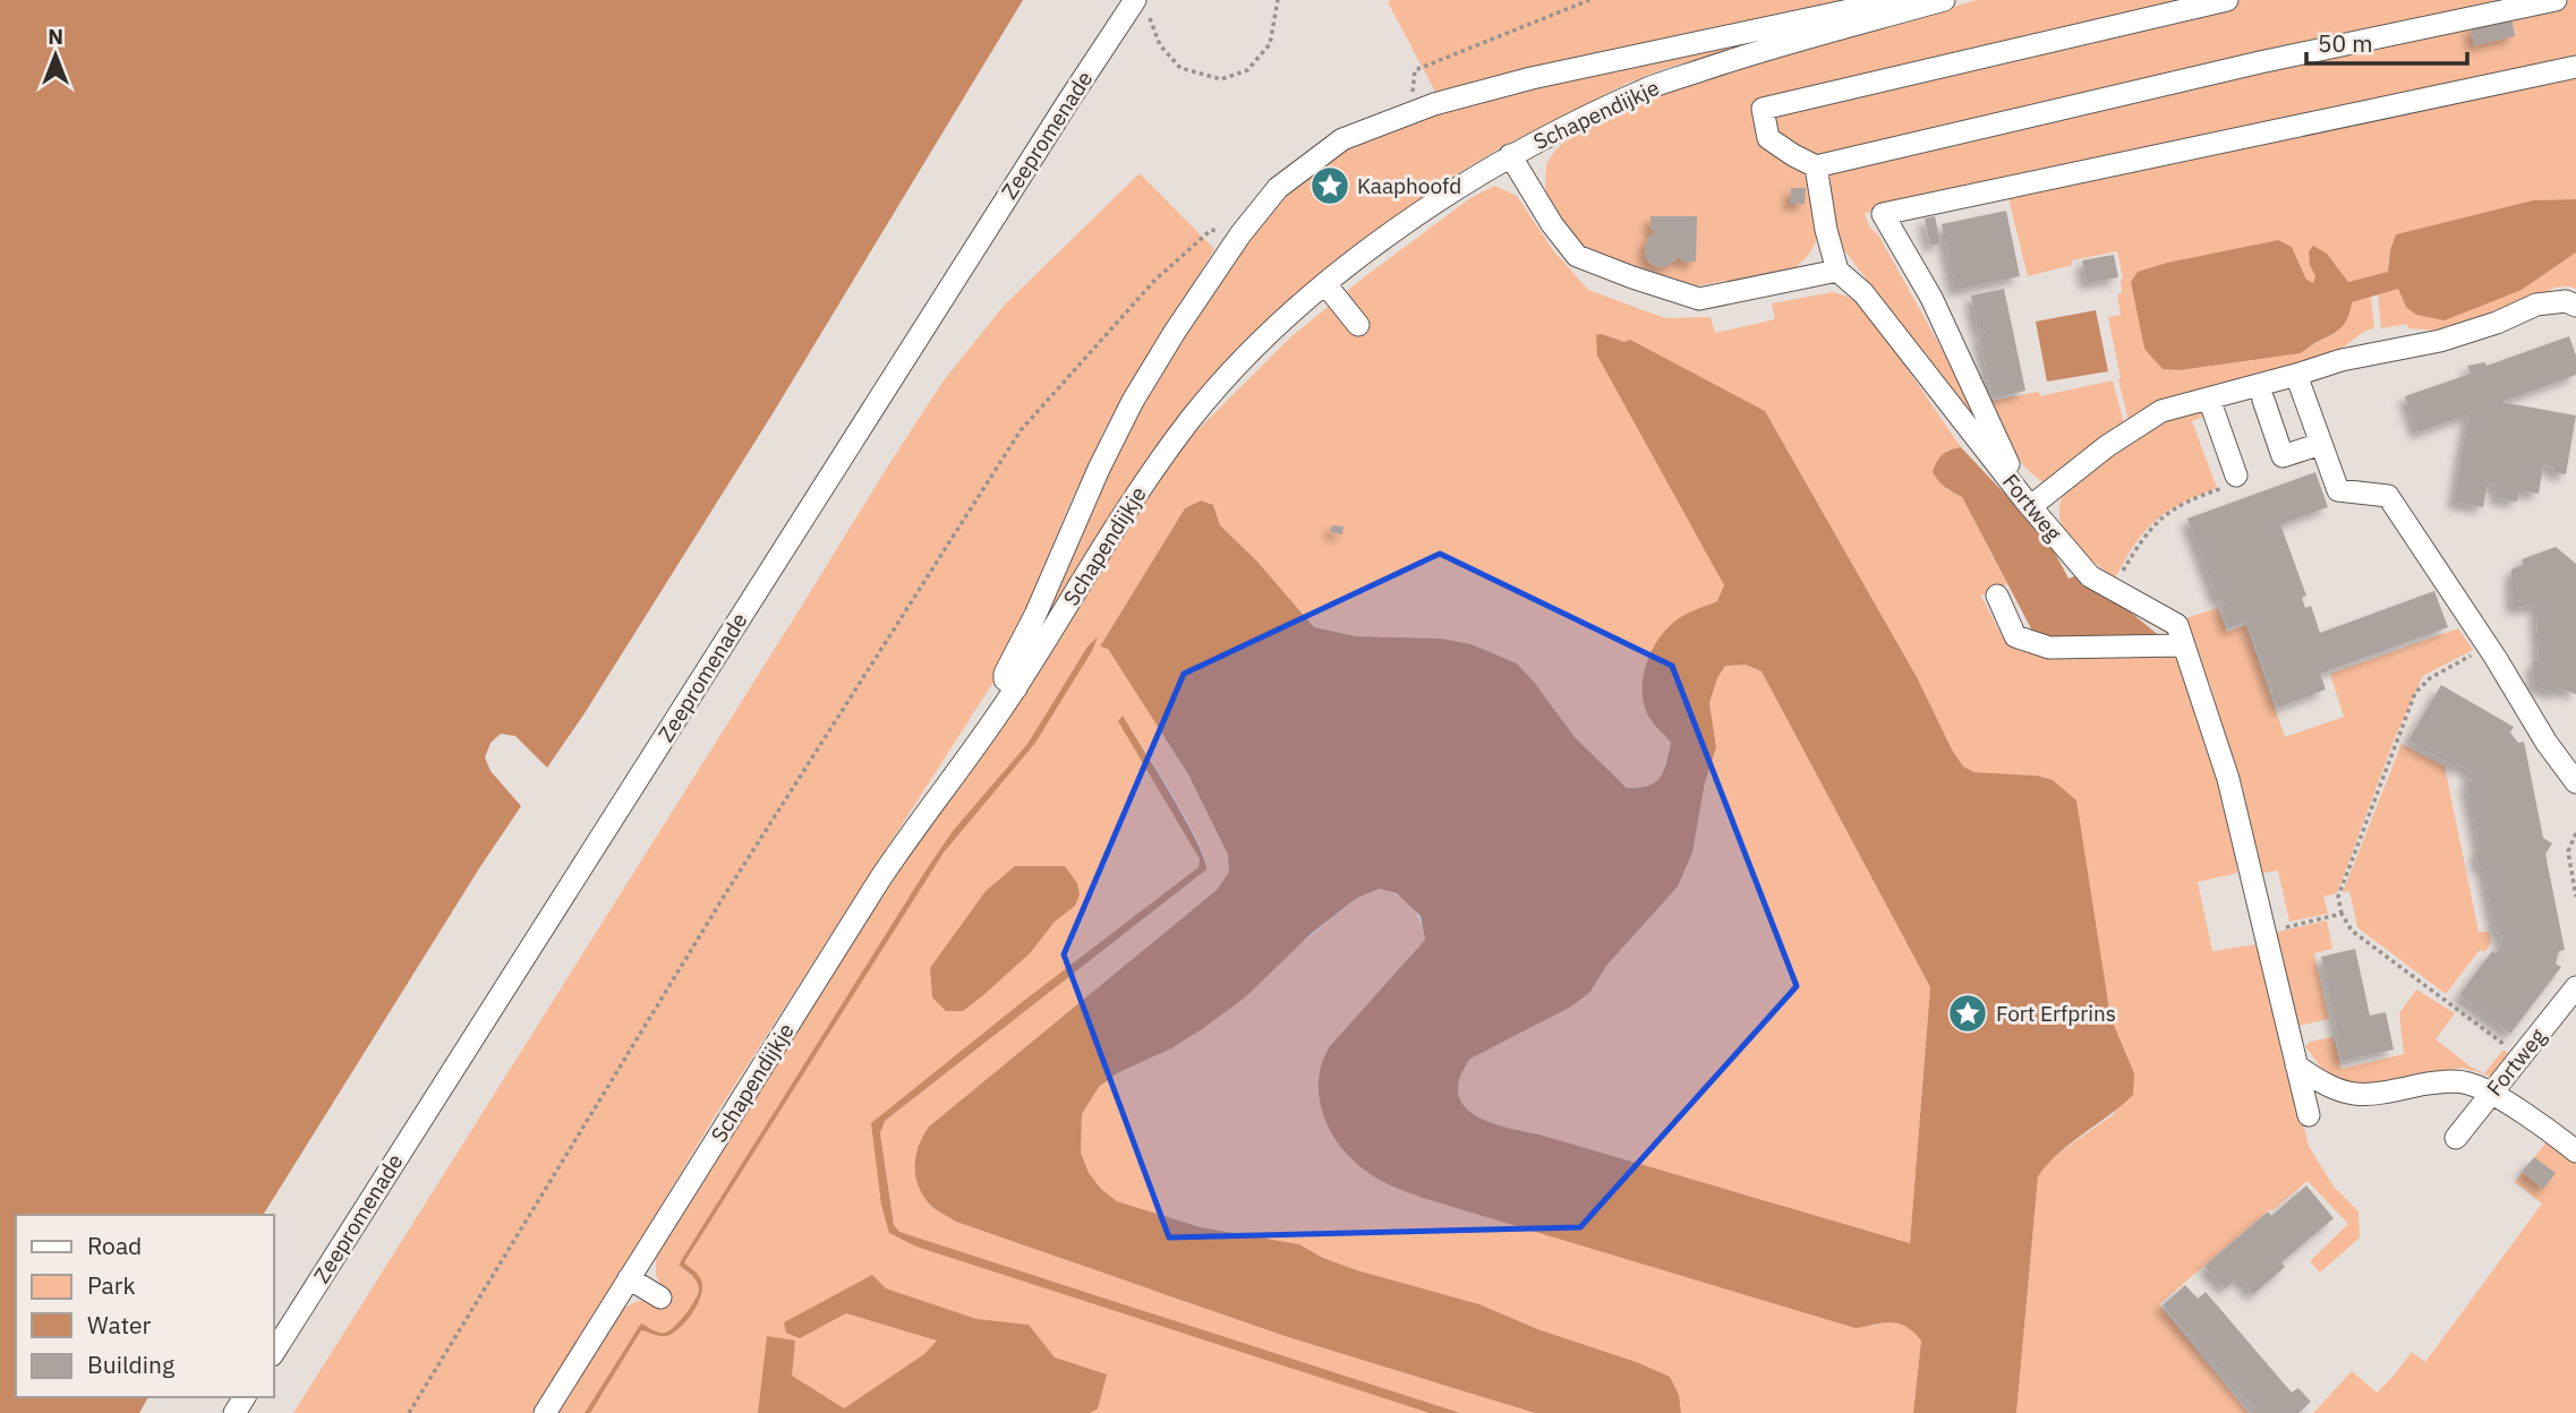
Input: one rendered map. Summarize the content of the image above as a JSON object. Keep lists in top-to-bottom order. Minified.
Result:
{"streets":{"street":["Schapendijkje","Zeepromenade","Fortweg"]},"places":{"place":["Kaaphoofd","Fort Erfprins"]},"legend":["Road","Park","Water","Building"],"scale_bar":"50 m","north":"top"}
